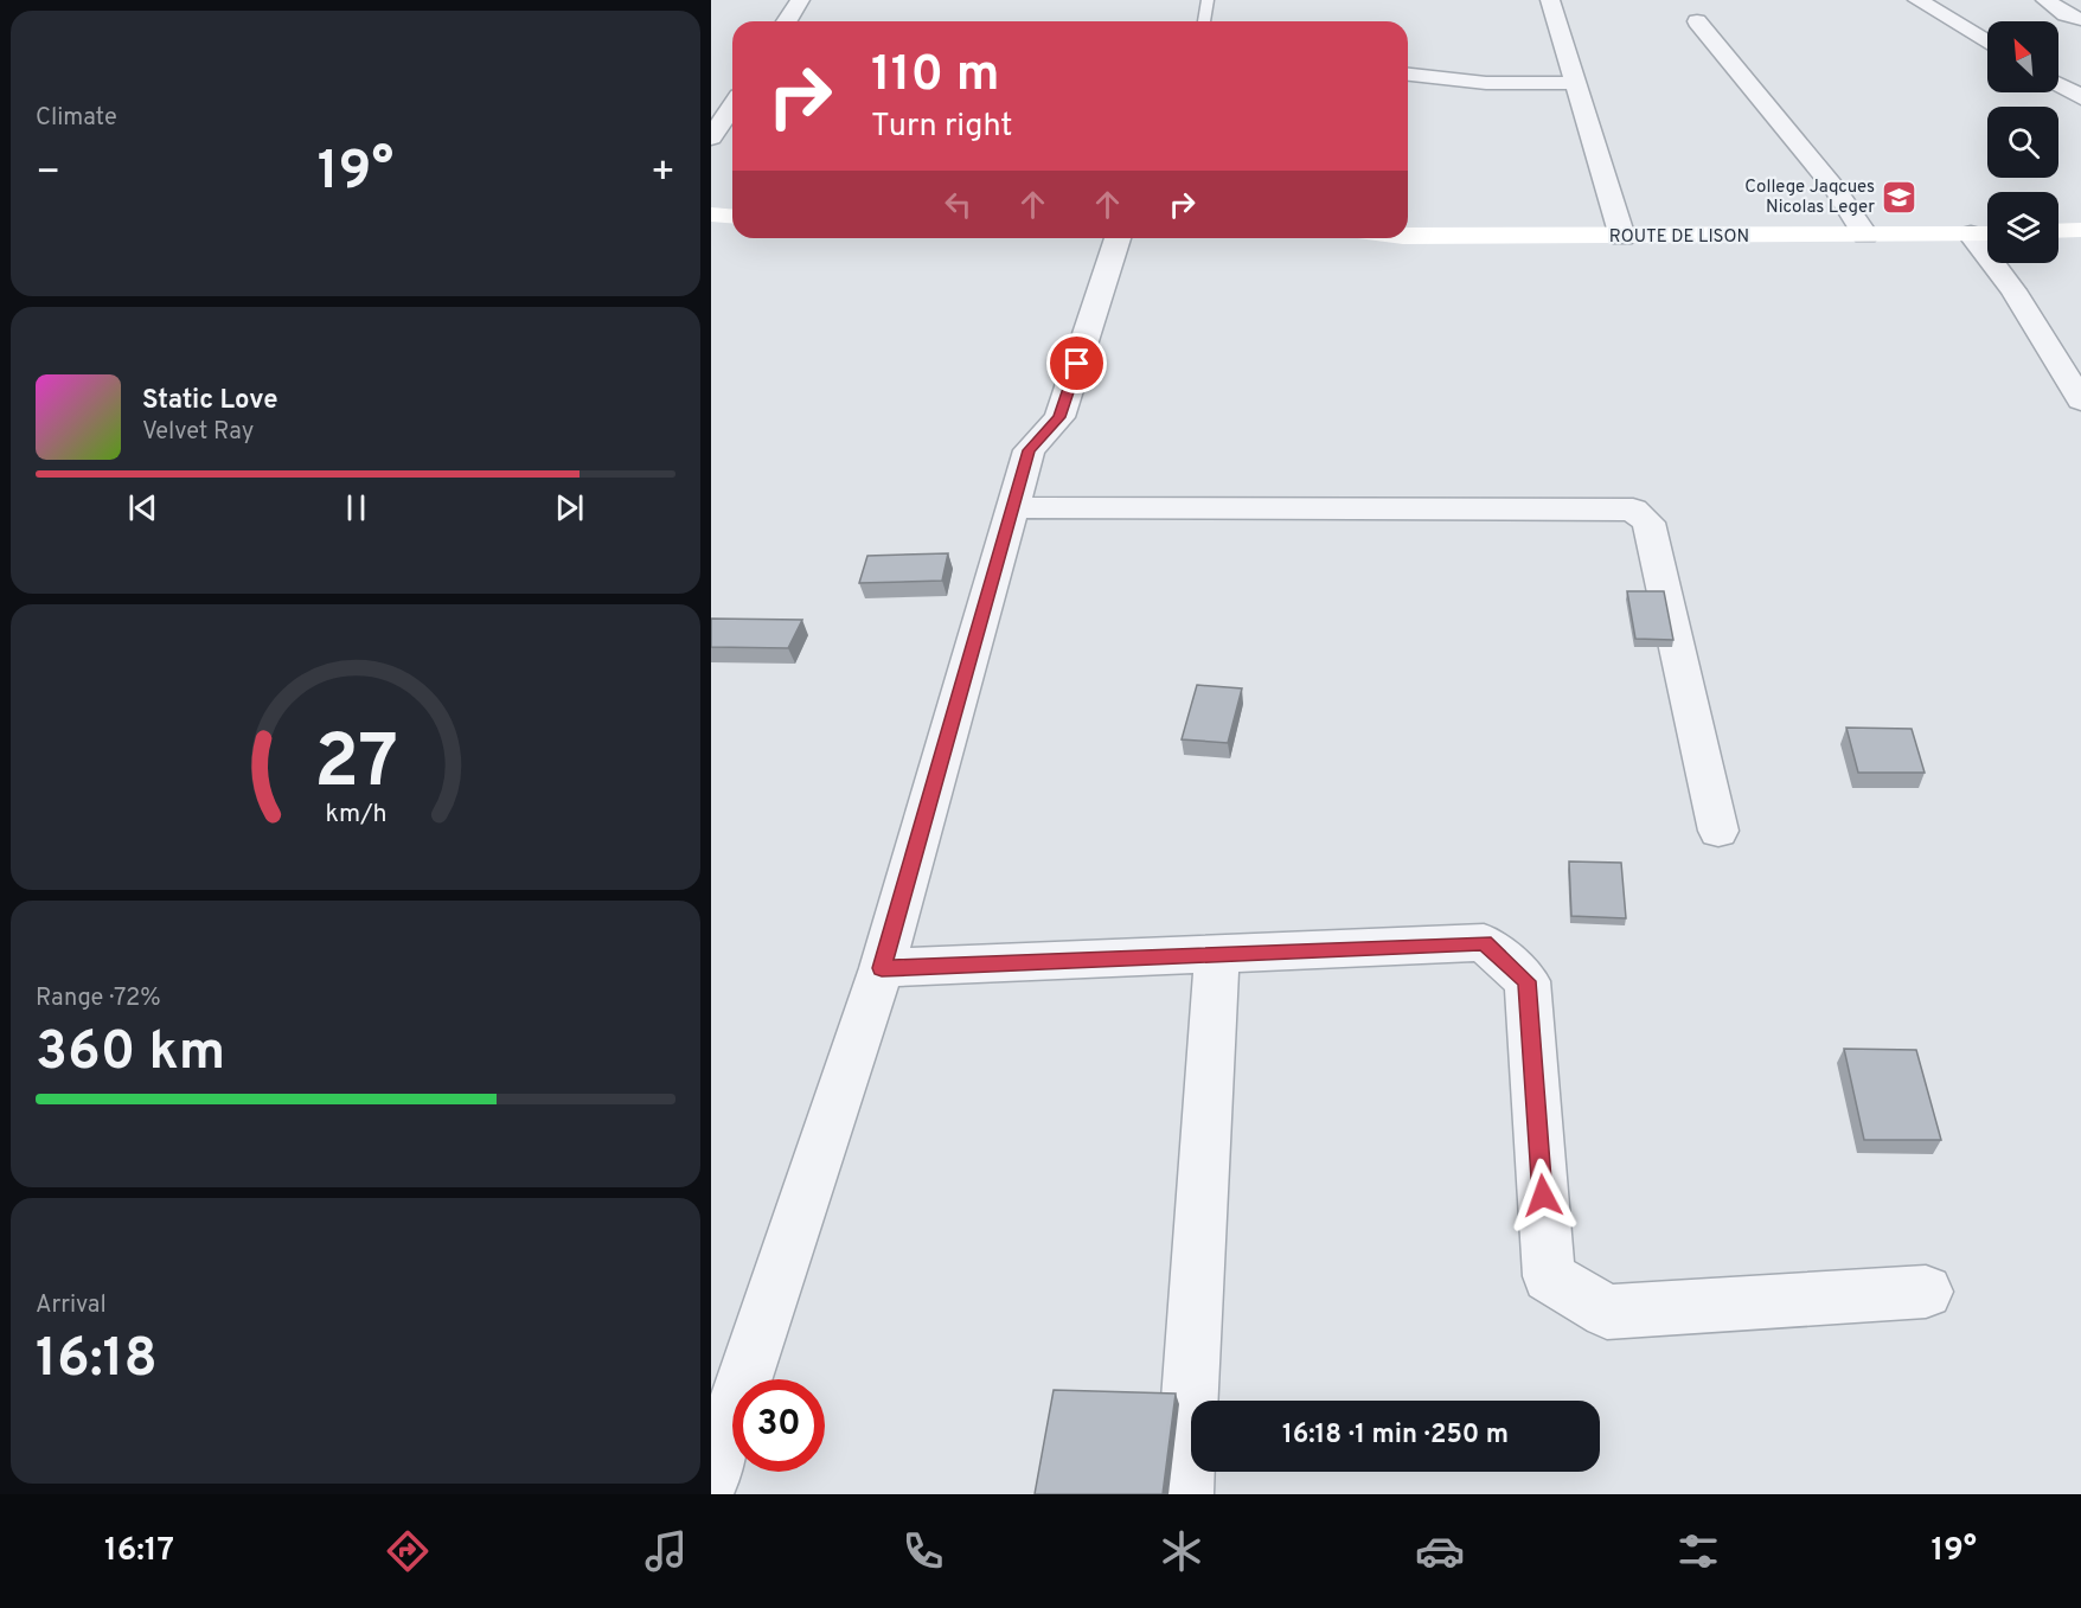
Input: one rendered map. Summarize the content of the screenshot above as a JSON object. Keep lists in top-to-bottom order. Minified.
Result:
{"streets":{"street":["ROUTE DE LISON"]},"places":{"school or university":["College Jaqcues Nicolas Leger"]},"north":"top left","page":{"tile":["Climate",["Range · 72%","360 km"],["Arrival","16:18"]],"turn":["110 m","Turn right"],"heat":["−","19°","+"],"song":["Static Love","Velvet Ray"],"limit":"30","trip":"16:18 · 1 min · 250 m","tabs":["16:17","19°"],"gauge":["27","km/h"]}}
